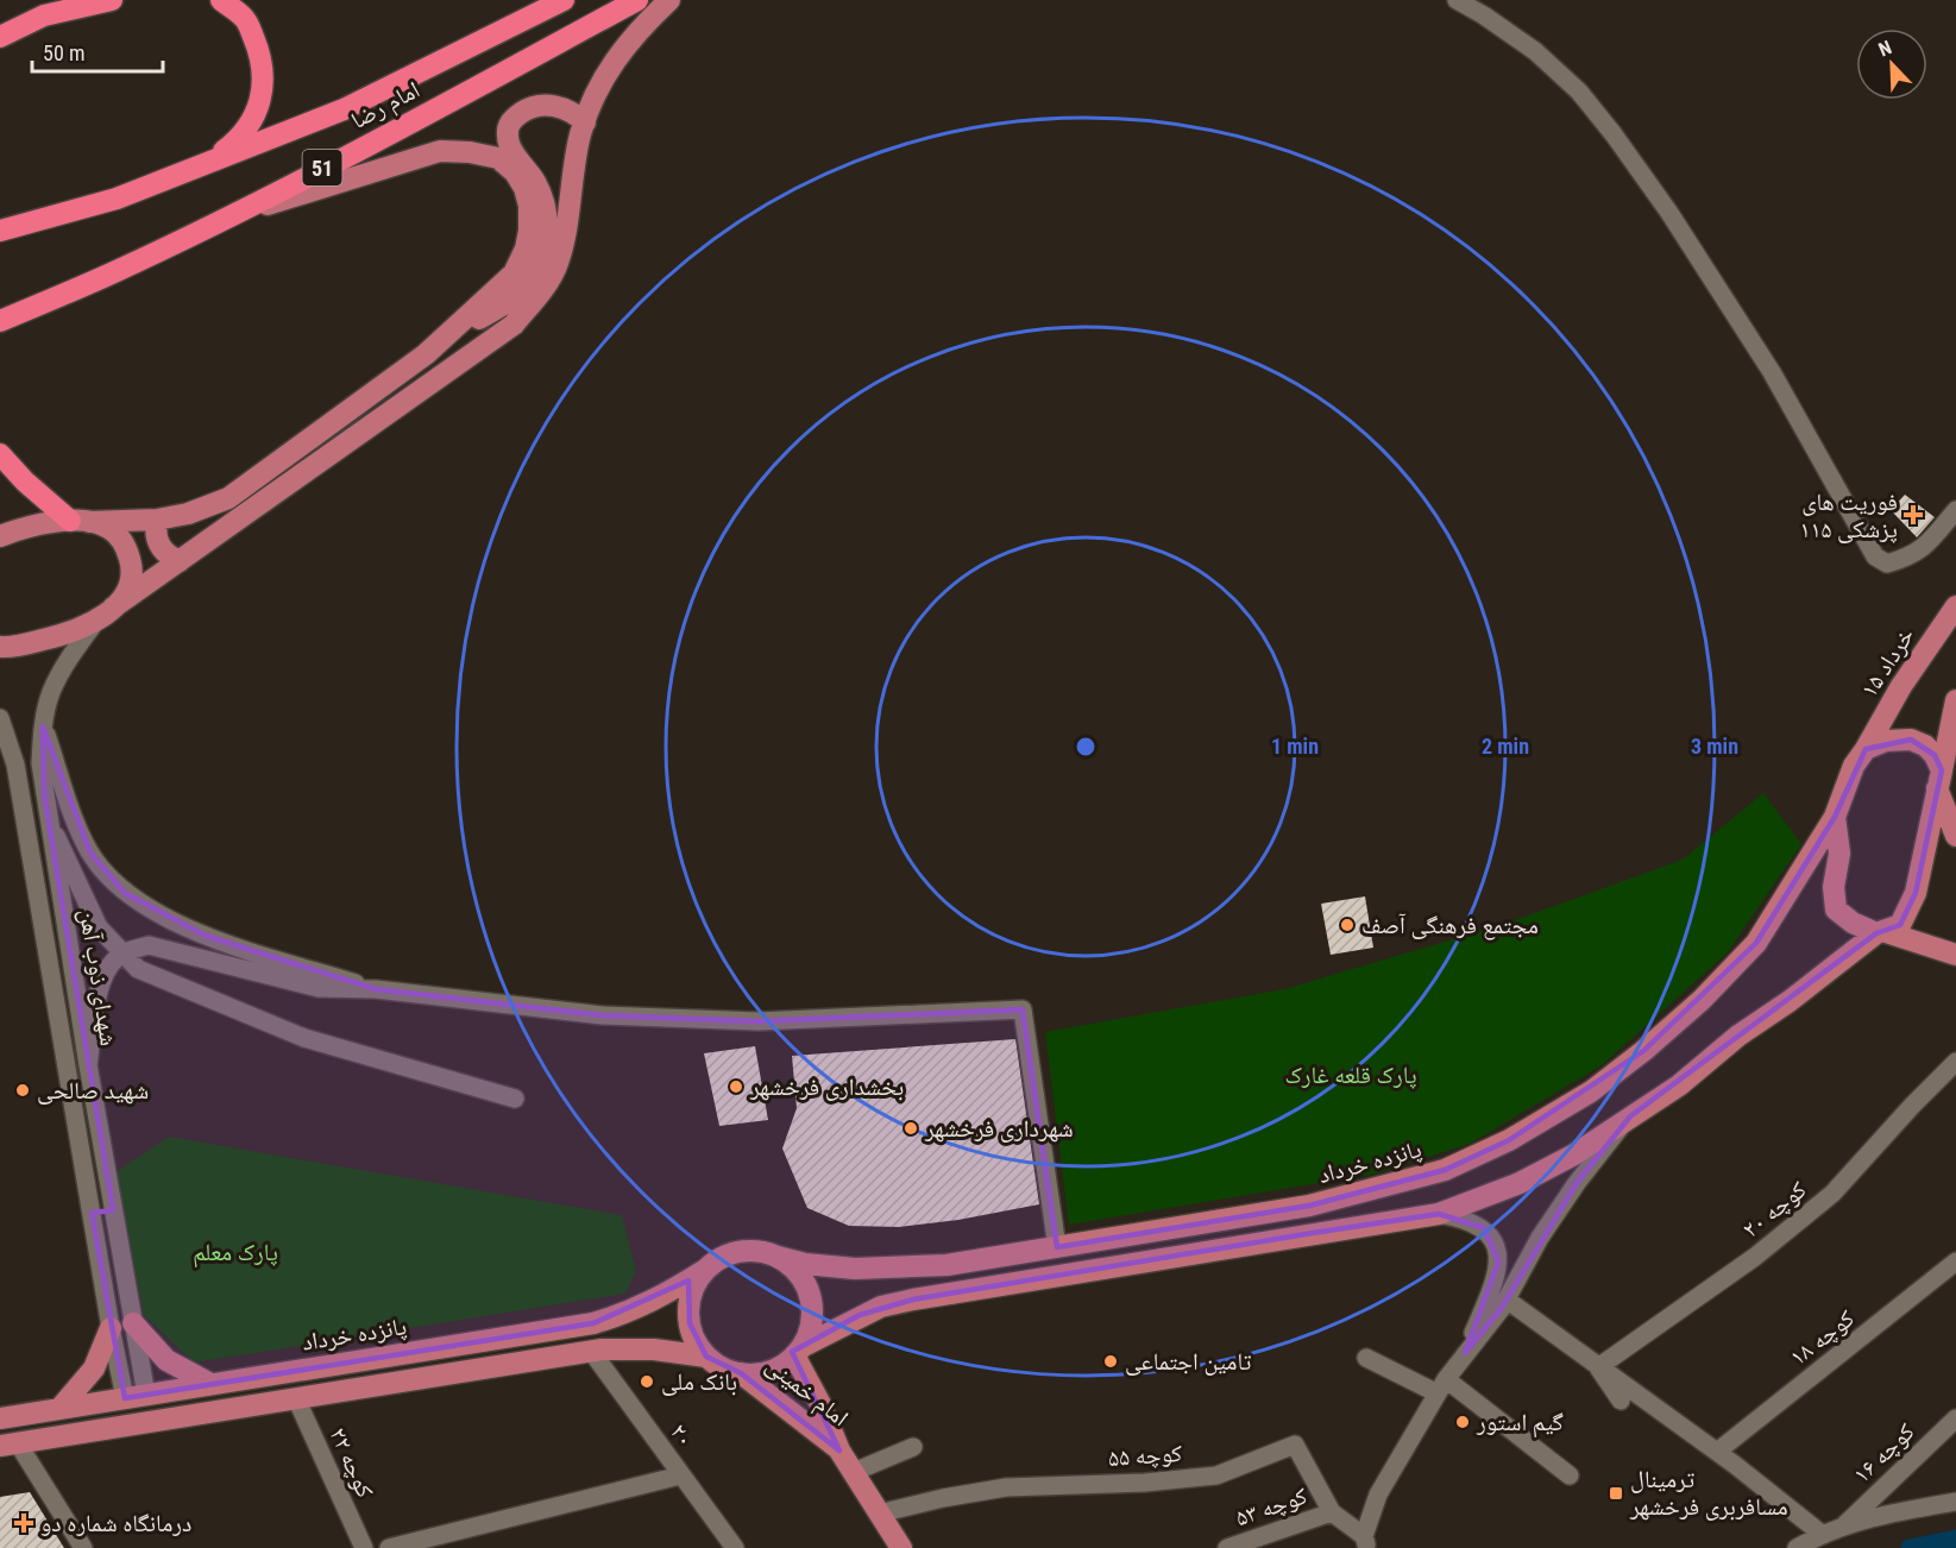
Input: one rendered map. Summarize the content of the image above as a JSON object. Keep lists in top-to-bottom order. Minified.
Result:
{"streets":{"highway":["امام رضا","51"],"main road":["۱۵ خرداد","پانزده خرداد","امام خمینی"],"street":["شهدای ذوب آهن","کوچه ۲۰","کوچه ۱۸","۲۰","کوچه ۱۶","کوچه ۵۵","کوچه ۲۲","کوچه ۵۳"]},"crossings":[["۱۵ خرداد","پانزده خرداد"],["شهدای ذوب آهن","پانزده خرداد"],["پانزده خرداد","امام خمینی"],["امام خمینی","کوچه ۵۵"],["کوچه ۵۵","کوچه ۵۳"]],"parks":["پارک قلعه غارک","پارک معلم"],"places":{"health":["فوریت های پزشکی ۱۱۵","درمانگاه شماره دو"],"other":["مجتمع فرهنگی آصف","بخشداری فرخشهر","شهید صالحی","شهرداری فرخشهر","تامین اجتماعی","بانک ملی","گیم استور"],"transit":["ترمینال مسافربری فرخشهر"]},"scale_bar":"50 m","north":"top left","rings":["1 min","2 min","3 min"]}
